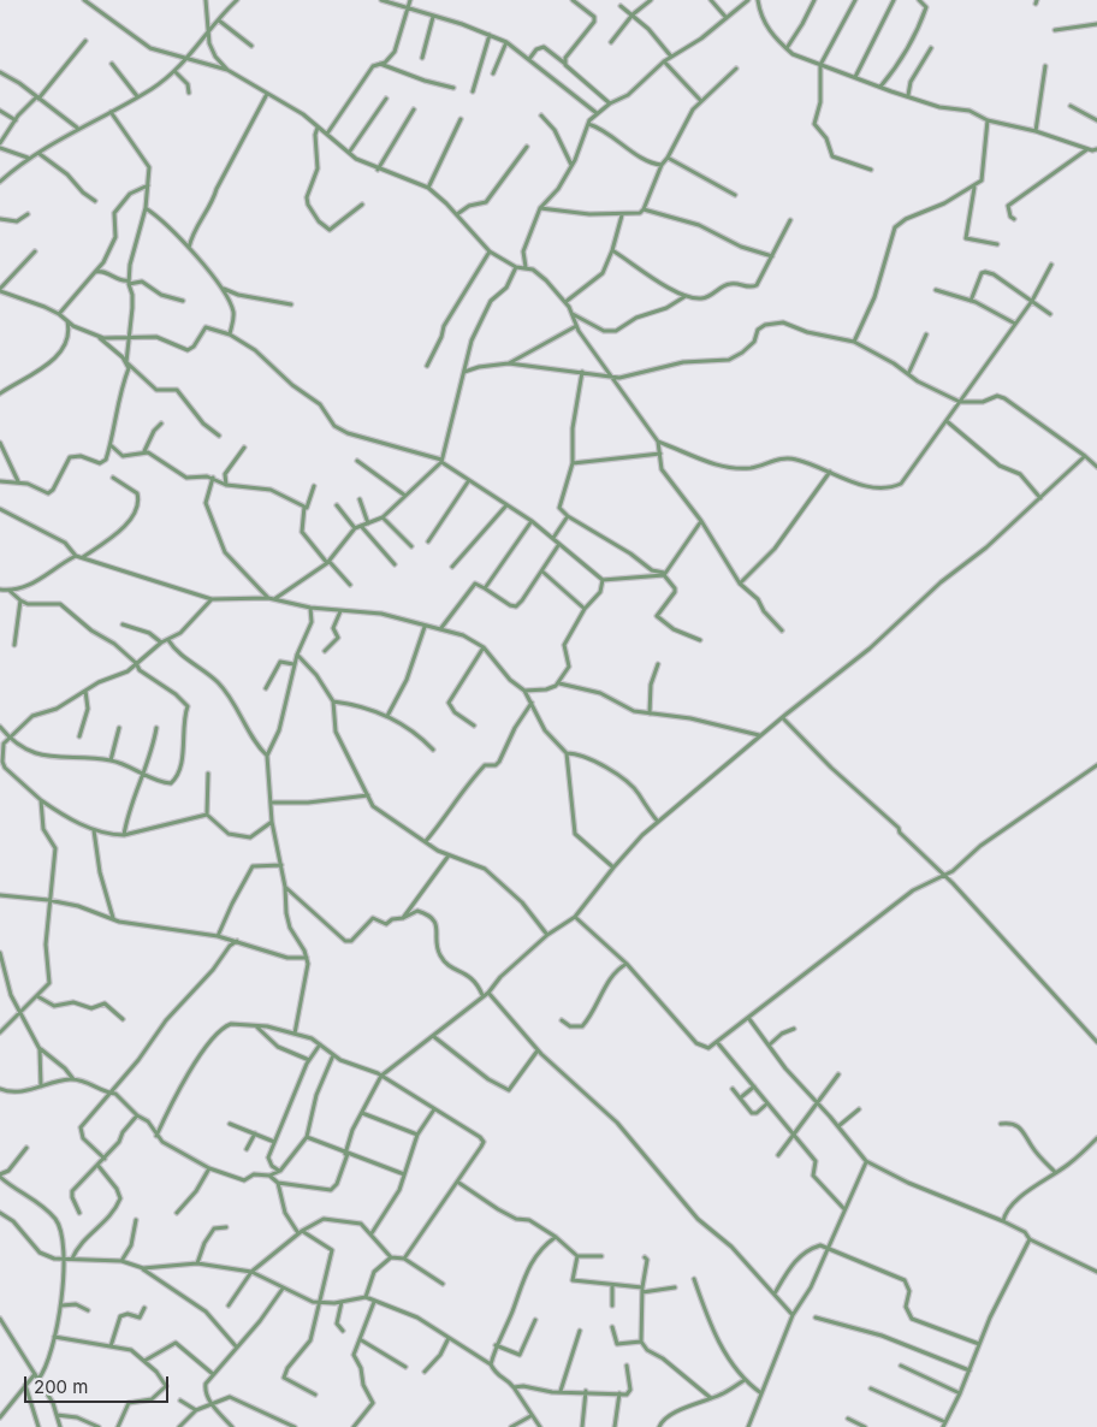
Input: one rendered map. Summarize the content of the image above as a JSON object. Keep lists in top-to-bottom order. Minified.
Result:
{"scale_bar":"200 m"}
